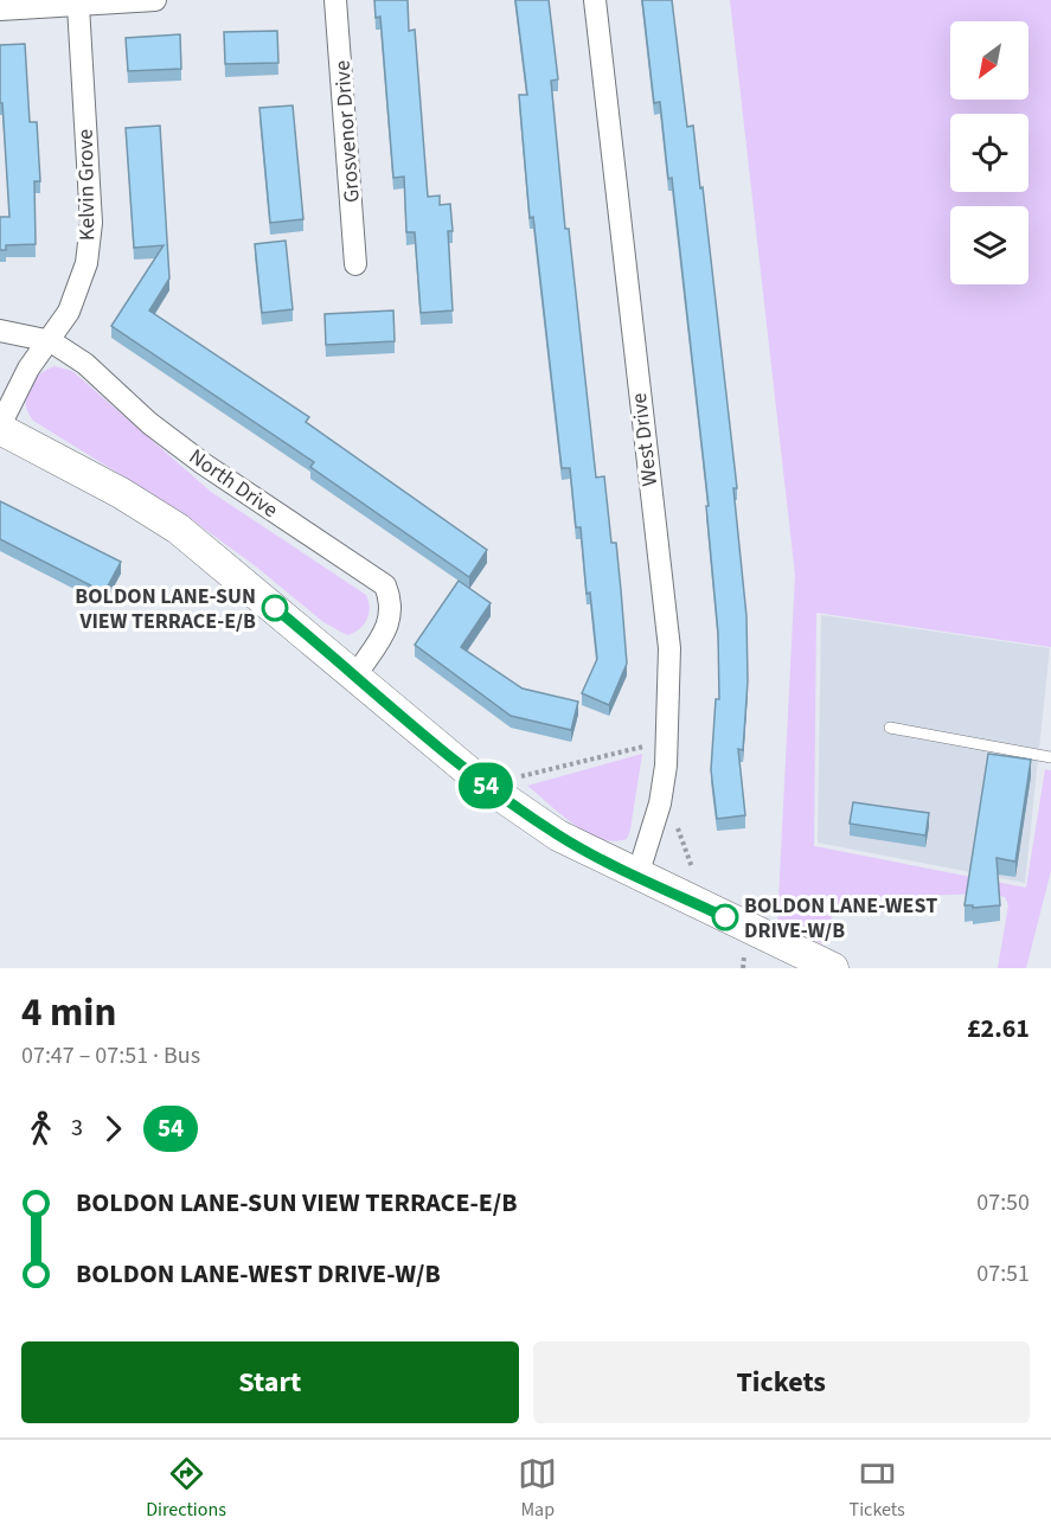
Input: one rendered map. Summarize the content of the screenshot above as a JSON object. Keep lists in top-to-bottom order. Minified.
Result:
{"streets":{"street":["Grosvenor Drive","Kelvin Grove","West Drive","North Drive"]},"crossings":[["Kelvin Grove","North Drive"]],"places":["BOLDON LANE-SUN VIEW TERRACE-E/B","BOLDON LANE-WEST DRIVE-W/B"],"lines":["bus line 54"],"north":"bottom left","page":{"on_map":"54","heading":["4 min","07:47 – 07:51 · Bus","£2.61"],"legs":["3","54"],"list":[{"name":"BOLDON LANE-SUN VIEW TERRACE-E/B","value":"07:50"},{"name":"BOLDON LANE-WEST DRIVE-W/B","value":"07:51"}],"buttons":["Start","Tickets"],"tabs":["Directions","Map","Tickets"]}}
